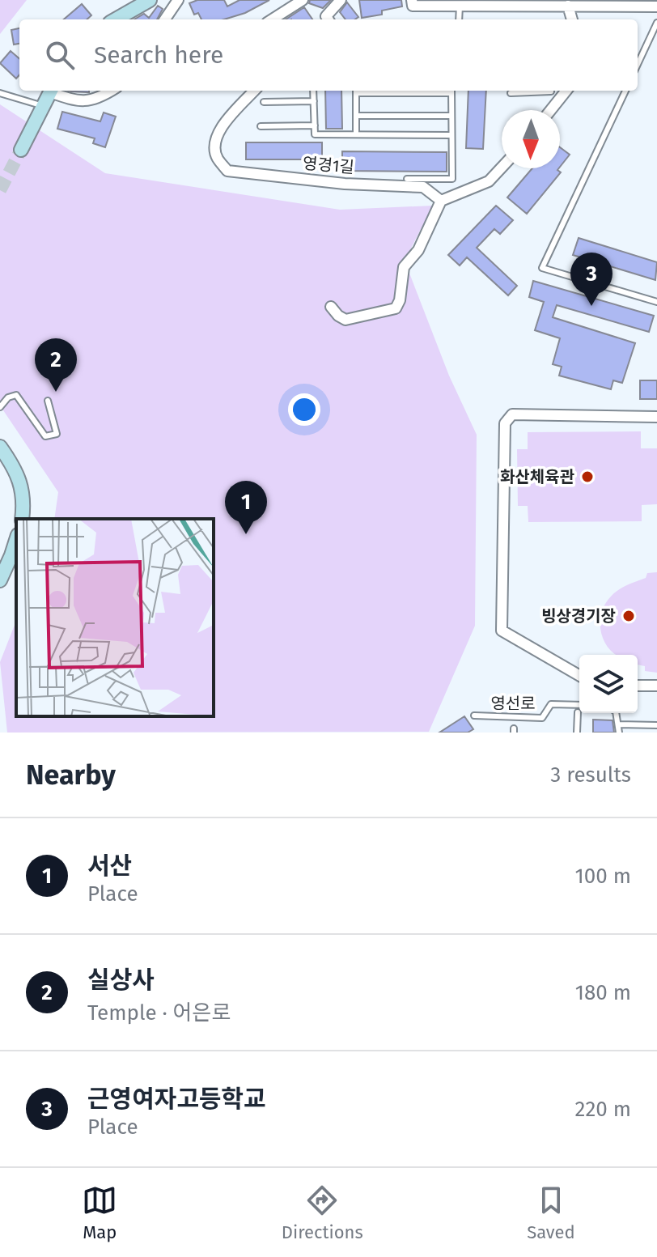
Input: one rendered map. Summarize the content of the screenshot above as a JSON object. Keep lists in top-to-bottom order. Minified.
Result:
{"streets":{"street":["영경1길"],"lane":["영선로"]},"places":["화산체육관","빙상경기장"],"north":"bottom","page":{"search":"Search here","pins":["3","2","1"],"heading":["Nearby","3 results"],"list":[{"mark":"1","name":"서산","note":"Place","value":"100 m"},{"mark":"2","name":"실상사","note":"Temple · 어은로","value":"180 m"},{"mark":"3","name":"근영여자고등학교","note":"Place","value":"220 m"}],"nav":["Map","Directions","Saved"]}}
